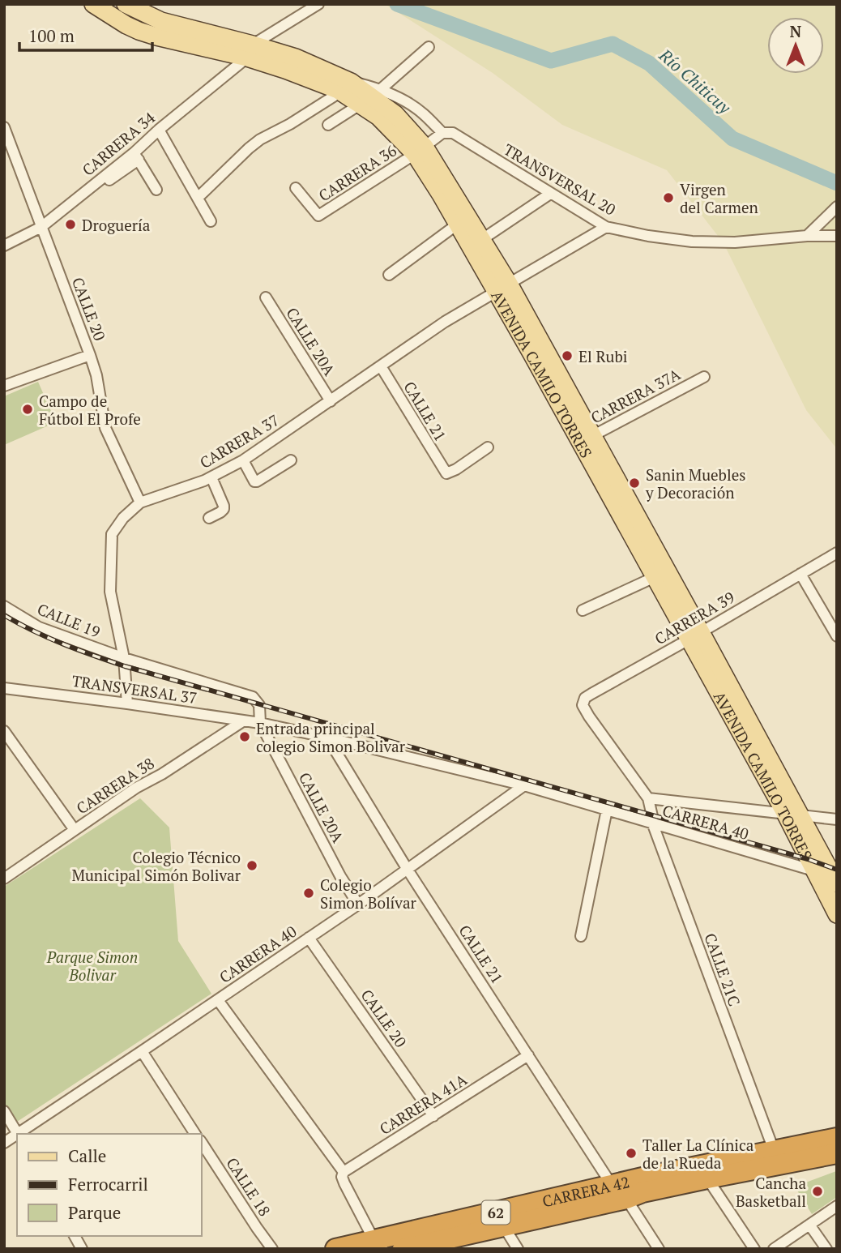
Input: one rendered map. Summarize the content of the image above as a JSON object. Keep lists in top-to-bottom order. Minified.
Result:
{"streets":{"highway":["CARRERA 42","62"],"main road":["AVENIDA CAMILO TORRES"],"street":["CARRERA 34","CARRERA 36","TRANSVERSAL 20","CALLE 20","CALLE 20A","CARRERA 37A","CALLE 21","CARRERA 37","CARRERA 39","CALLE 19","TRANSVERSAL 37","CARRERA 38","CARRERA 40","CALLE 21C","CARRERA 41A","CALLE 18"]},"crossings":[["CARRERA 34","CALLE 20"],["CARRERA 34","AVENIDA CAMILO TORRES"],["CARRERA 36","AVENIDA CAMILO TORRES"],["TRANSVERSAL 20","AVENIDA CAMILO TORRES"],["TRANSVERSAL 20","CARRERA 37"],["CALLE 20","CARRERA 37"],["CALLE 20","CARRERA 40"],["CALLE 20","CARRERA 41A"],["CALLE 20A","CARRERA 37"],["CALLE 20A","TRANSVERSAL 37"],["CALLE 20A","CARRERA 40"],["AVENIDA CAMILO TORRES","CARRERA 37A"],["AVENIDA CAMILO TORRES","CARRERA 37"],["AVENIDA CAMILO TORRES","CARRERA 39"],["AVENIDA CAMILO TORRES","CARRERA 40"],["CALLE 21","CARRERA 37"],["CALLE 21","CARRERA 40"],["CALLE 21","CARRERA 41A"],["CALLE 21","CARRERA 42"],["CARRERA 37","CALLE 19"],["CARRERA 37","TRANSVERSAL 37"],["CARRERA 39","CARRERA 40"],["CARRERA 39","CALLE 21C"],["TRANSVERSAL 37","CARRERA 38"],["TRANSVERSAL 37","CARRERA 40"],["CARRERA 40","CALLE 21C"],["CALLE 21C","CARRERA 42"]],"water":["Río Chiticuy"],"parks":["Parque Simon Bolivar"],"places":["Virgen del Carmen","Droguería","El Rubi","Campo de Fútbol El Profe","Sanin Muebles y Decoración","Entrada principal colegio Simon Bolivar","Colegio Técnico Municipal Simón Bolivar","Colegio Simon Bolívar","Taller La Clínica de la Rueda","Cancha Basketball"],"legend":["Calle","Ferrocarril","Parque"],"scale_bar":"100 m","north":"top"}
